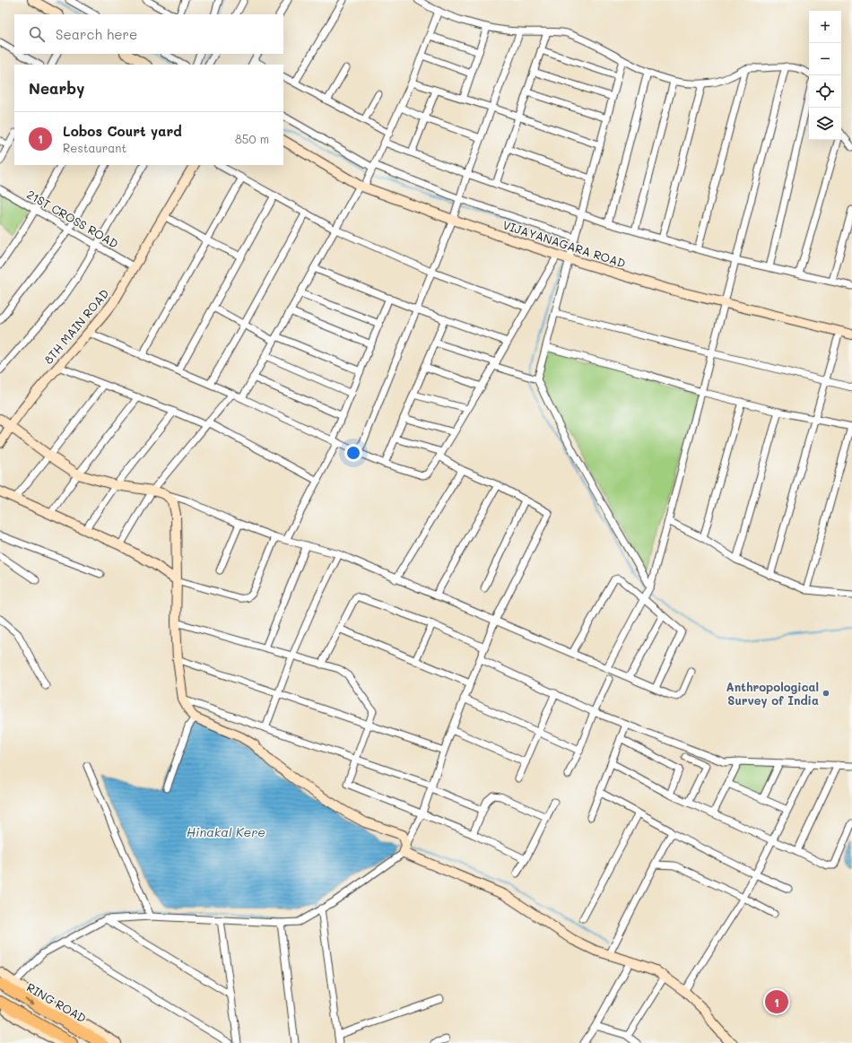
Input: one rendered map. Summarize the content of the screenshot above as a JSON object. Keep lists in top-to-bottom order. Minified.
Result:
{"streets":{"highway":["RING ROAD"],"street":["21ST CROSS ROAD","VIJAYANAGARA ROAD","8TH MAIN ROAD"]},"crossings":[["21ST CROSS ROAD","8TH MAIN ROAD"]],"water":["Hinakal Kere"],"places":["Anthropological Survey of India"],"page":{"map_buttons":["+","−"],"search":"Search here","heading":"Nearby","list":[{"mark":"1","name":"Lobos Court yard","note":"Restaurant","value":"850 m"}],"pins":"1"}}
